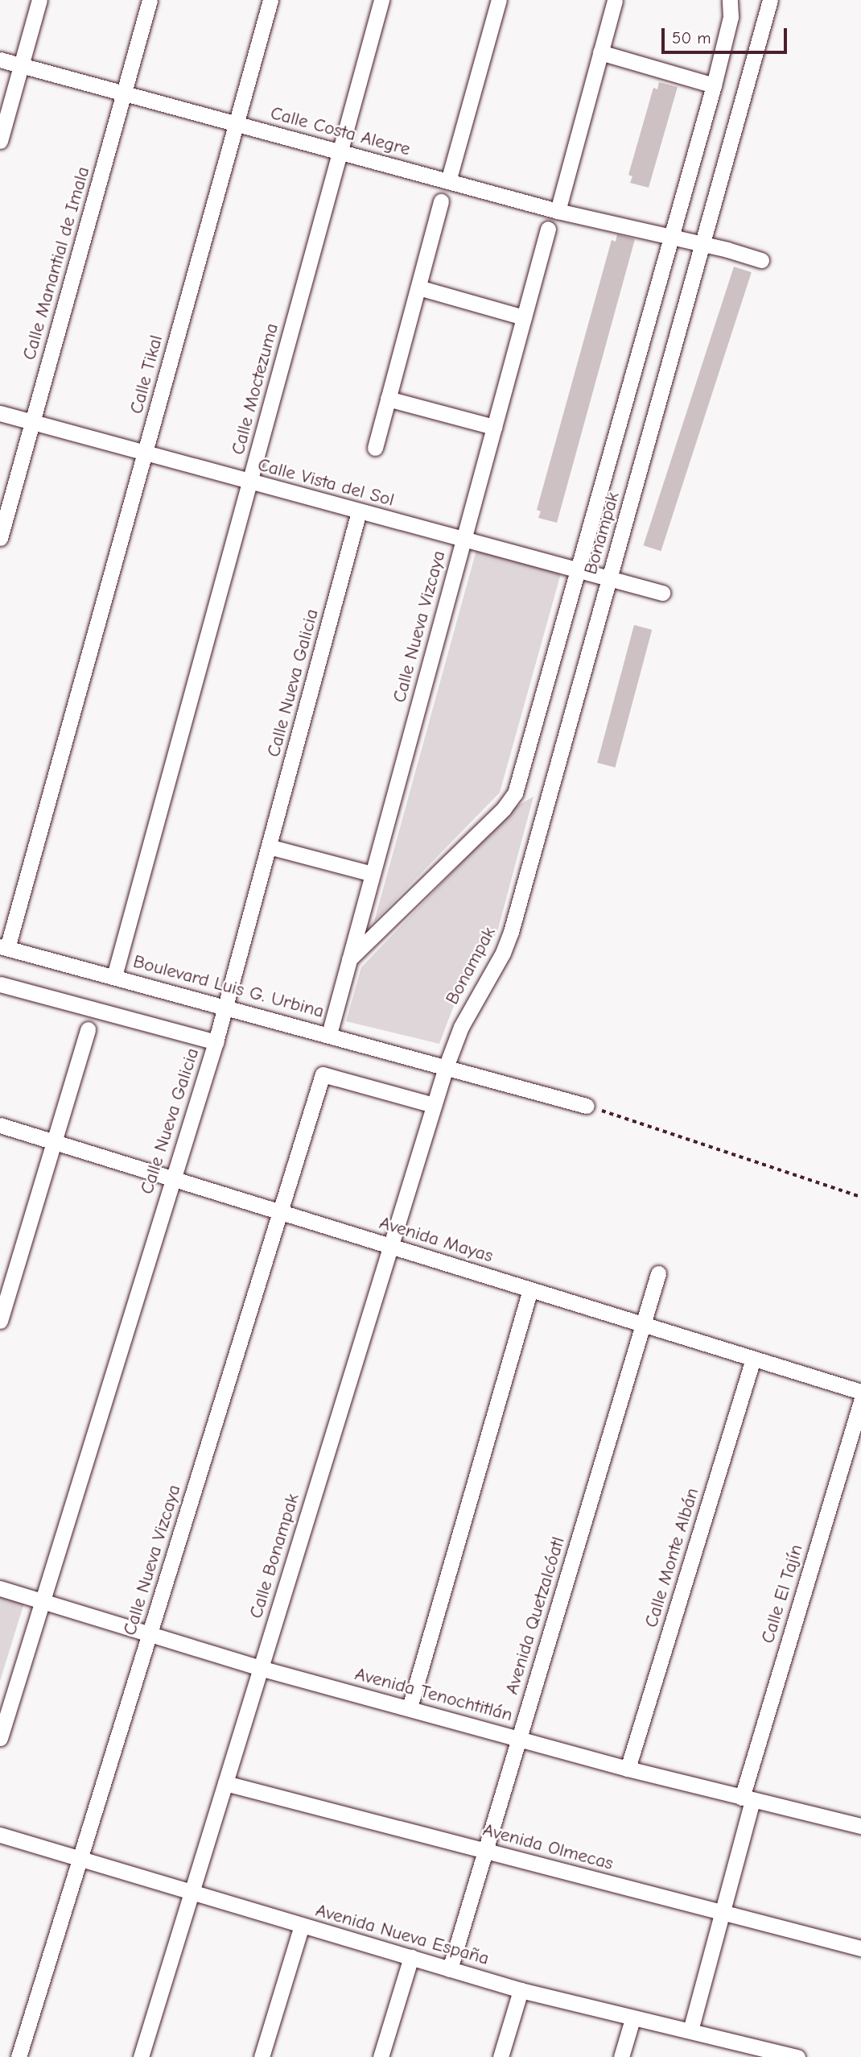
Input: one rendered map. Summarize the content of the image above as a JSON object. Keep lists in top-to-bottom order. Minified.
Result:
{"streets":{"street":["Calle Costa Alegre","Calle Manantial de Imala","Calle Tikal","Calle Moctezuma","Calle Vista del Sol","Bonampak","Calle Nueva Vizcaya","Calle Nueva Galicia","Boulevard Luis G. Urbina","Avenida Mayas","Calle Bonampak","Calle Monte Albán","Calle El Tajín","Avenida Quetzalcóatl","Avenida Tenochtitlán","Avenida Olmecas","Avenida Nueva España"]},"crossings":[["Calle Costa Alegre","Calle Manantial de Imala"],["Calle Costa Alegre","Calle Tikal"],["Calle Costa Alegre","Calle Moctezuma"],["Calle Costa Alegre","Bonampak"],["Calle Manantial de Imala","Calle Vista del Sol"],["Calle Tikal","Calle Vista del Sol"],["Calle Tikal","Boulevard Luis G. Urbina"],["Calle Moctezuma","Calle Vista del Sol"],["Calle Moctezuma","Boulevard Luis G. Urbina"],["Calle Vista del Sol","Bonampak"],["Calle Vista del Sol","Calle Nueva Vizcaya"],["Calle Vista del Sol","Calle Nueva Galicia"],["Bonampak","Calle Nueva Vizcaya"],["Bonampak","Boulevard Luis G. Urbina"],["Bonampak","Calle Bonampak"],["Calle Nueva Vizcaya","Boulevard Luis G. Urbina"],["Calle Nueva Vizcaya","Avenida Mayas"],["Calle Nueva Vizcaya","Calle Bonampak"],["Calle Nueva Vizcaya","Avenida Tenochtitlán"],["Calle Nueva Vizcaya","Avenida Nueva España"],["Calle Nueva Galicia","Boulevard Luis G. Urbina"],["Calle Nueva Galicia","Avenida Mayas"],["Calle Nueva Galicia","Avenida Tenochtitlán"],["Boulevard Luis G. Urbina","Calle Bonampak"],["Avenida Mayas","Calle Bonampak"],["Avenida Mayas","Calle Monte Albán"],["Avenida Mayas","Avenida Quetzalcóatl"],["Calle Bonampak","Avenida Tenochtitlán"],["Calle Bonampak","Avenida Olmecas"],["Calle Bonampak","Avenida Nueva España"],["Calle Monte Albán","Avenida Tenochtitlán"],["Calle El Tajín","Avenida Tenochtitlán"],["Calle El Tajín","Avenida Olmecas"],["Calle El Tajín","Avenida Nueva España"],["Avenida Quetzalcóatl","Avenida Tenochtitlán"],["Avenida Quetzalcóatl","Avenida Olmecas"],["Avenida Quetzalcóatl","Avenida Nueva España"]],"scale_bar":"50 m"}
